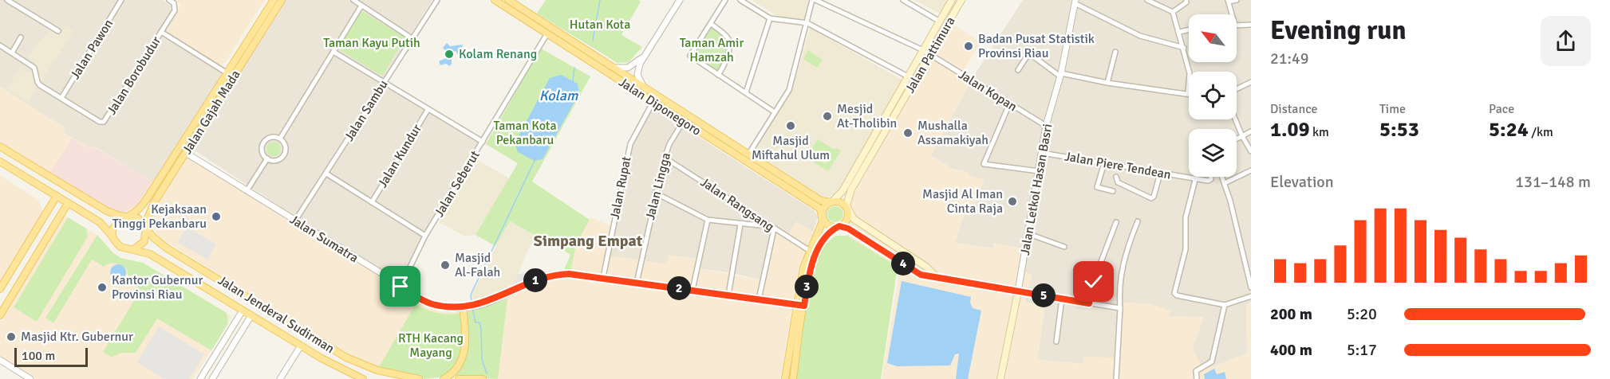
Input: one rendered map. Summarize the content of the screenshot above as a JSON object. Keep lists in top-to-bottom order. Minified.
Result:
{"streets":{"main road":["Jalan Pattimura","Jalan Diponegoro","Jalan Gajah Mada","Jalan Letkol Hasan Basri","Jalan Jenderal Sudirman"],"street":["Jalan Pawon","Jalan Borobudur","Jalan Kopan","Jalan Sambu","Jalan Kundur","Jalan Piere Tendean","Jalan Seberut","Jalan Lingga","Jalan Rupat","Jalan Rangsang","Jalan Sumatra"]},"crossings":[["Jalan Pawon","Jalan Borobudur"],["Jalan Pattimura","Jalan Kopan"],["Jalan Pattimura","Jalan Diponegoro"],["Jalan Borobudur","Jalan Gajah Mada"],["Jalan Kopan","Jalan Letkol Hasan Basri"],["Jalan Diponegoro","Jalan Seberut"],["Jalan Diponegoro","Jalan Lingga"],["Jalan Diponegoro","Jalan Rupat"],["Jalan Sambu","Jalan Sumatra"],["Jalan Gajah Mada","Jalan Sumatra"],["Jalan Gajah Mada","Jalan Jenderal Sudirman"],["Jalan Piere Tendean","Jalan Letkol Hasan Basri"],["Jalan Seberut","Jalan Sumatra"],["Jalan Lingga","Jalan Rangsang"],["Jalan Lingga","Jalan Sumatra"],["Jalan Rupat","Jalan Sumatra"]],"districts":["Simpang Empat"],"water":["Kolam"],"parks":["Hutan Kota","Taman Kayu Putih","Taman Amir Hamzah","Taman Kota Pekanbaru","RTH Kacang Mayang"],"places":["Badan Pusat Statistik Provinsi Riau","Kolam Renang","Mesjid At-Tholibin","Masjid Miftahul Ulum","Mushalla Assamakiyah","Masjid Al Iman Cinta Raja","Kejaksaan Tinggi Pekanbaru","Masjid Al-Falah","Kantor Gubernur Provinsi Riau","Masjid Ktr. Gubernur"],"scale_bar":"100 m","north":"top left","page":{"heading":["Evening run","21:49"],"stats":[["Distance","1.09 km"],["Time","5:53"],["Pace","5:24 /km"]],"chart":["Elevation","131–148 m"],"pins":["4","1","3","2","5"],"list":[{"name":"200 m","note":"5:20"},{"name":"400 m","note":"5:17"}],"scale":"100 m"}}
